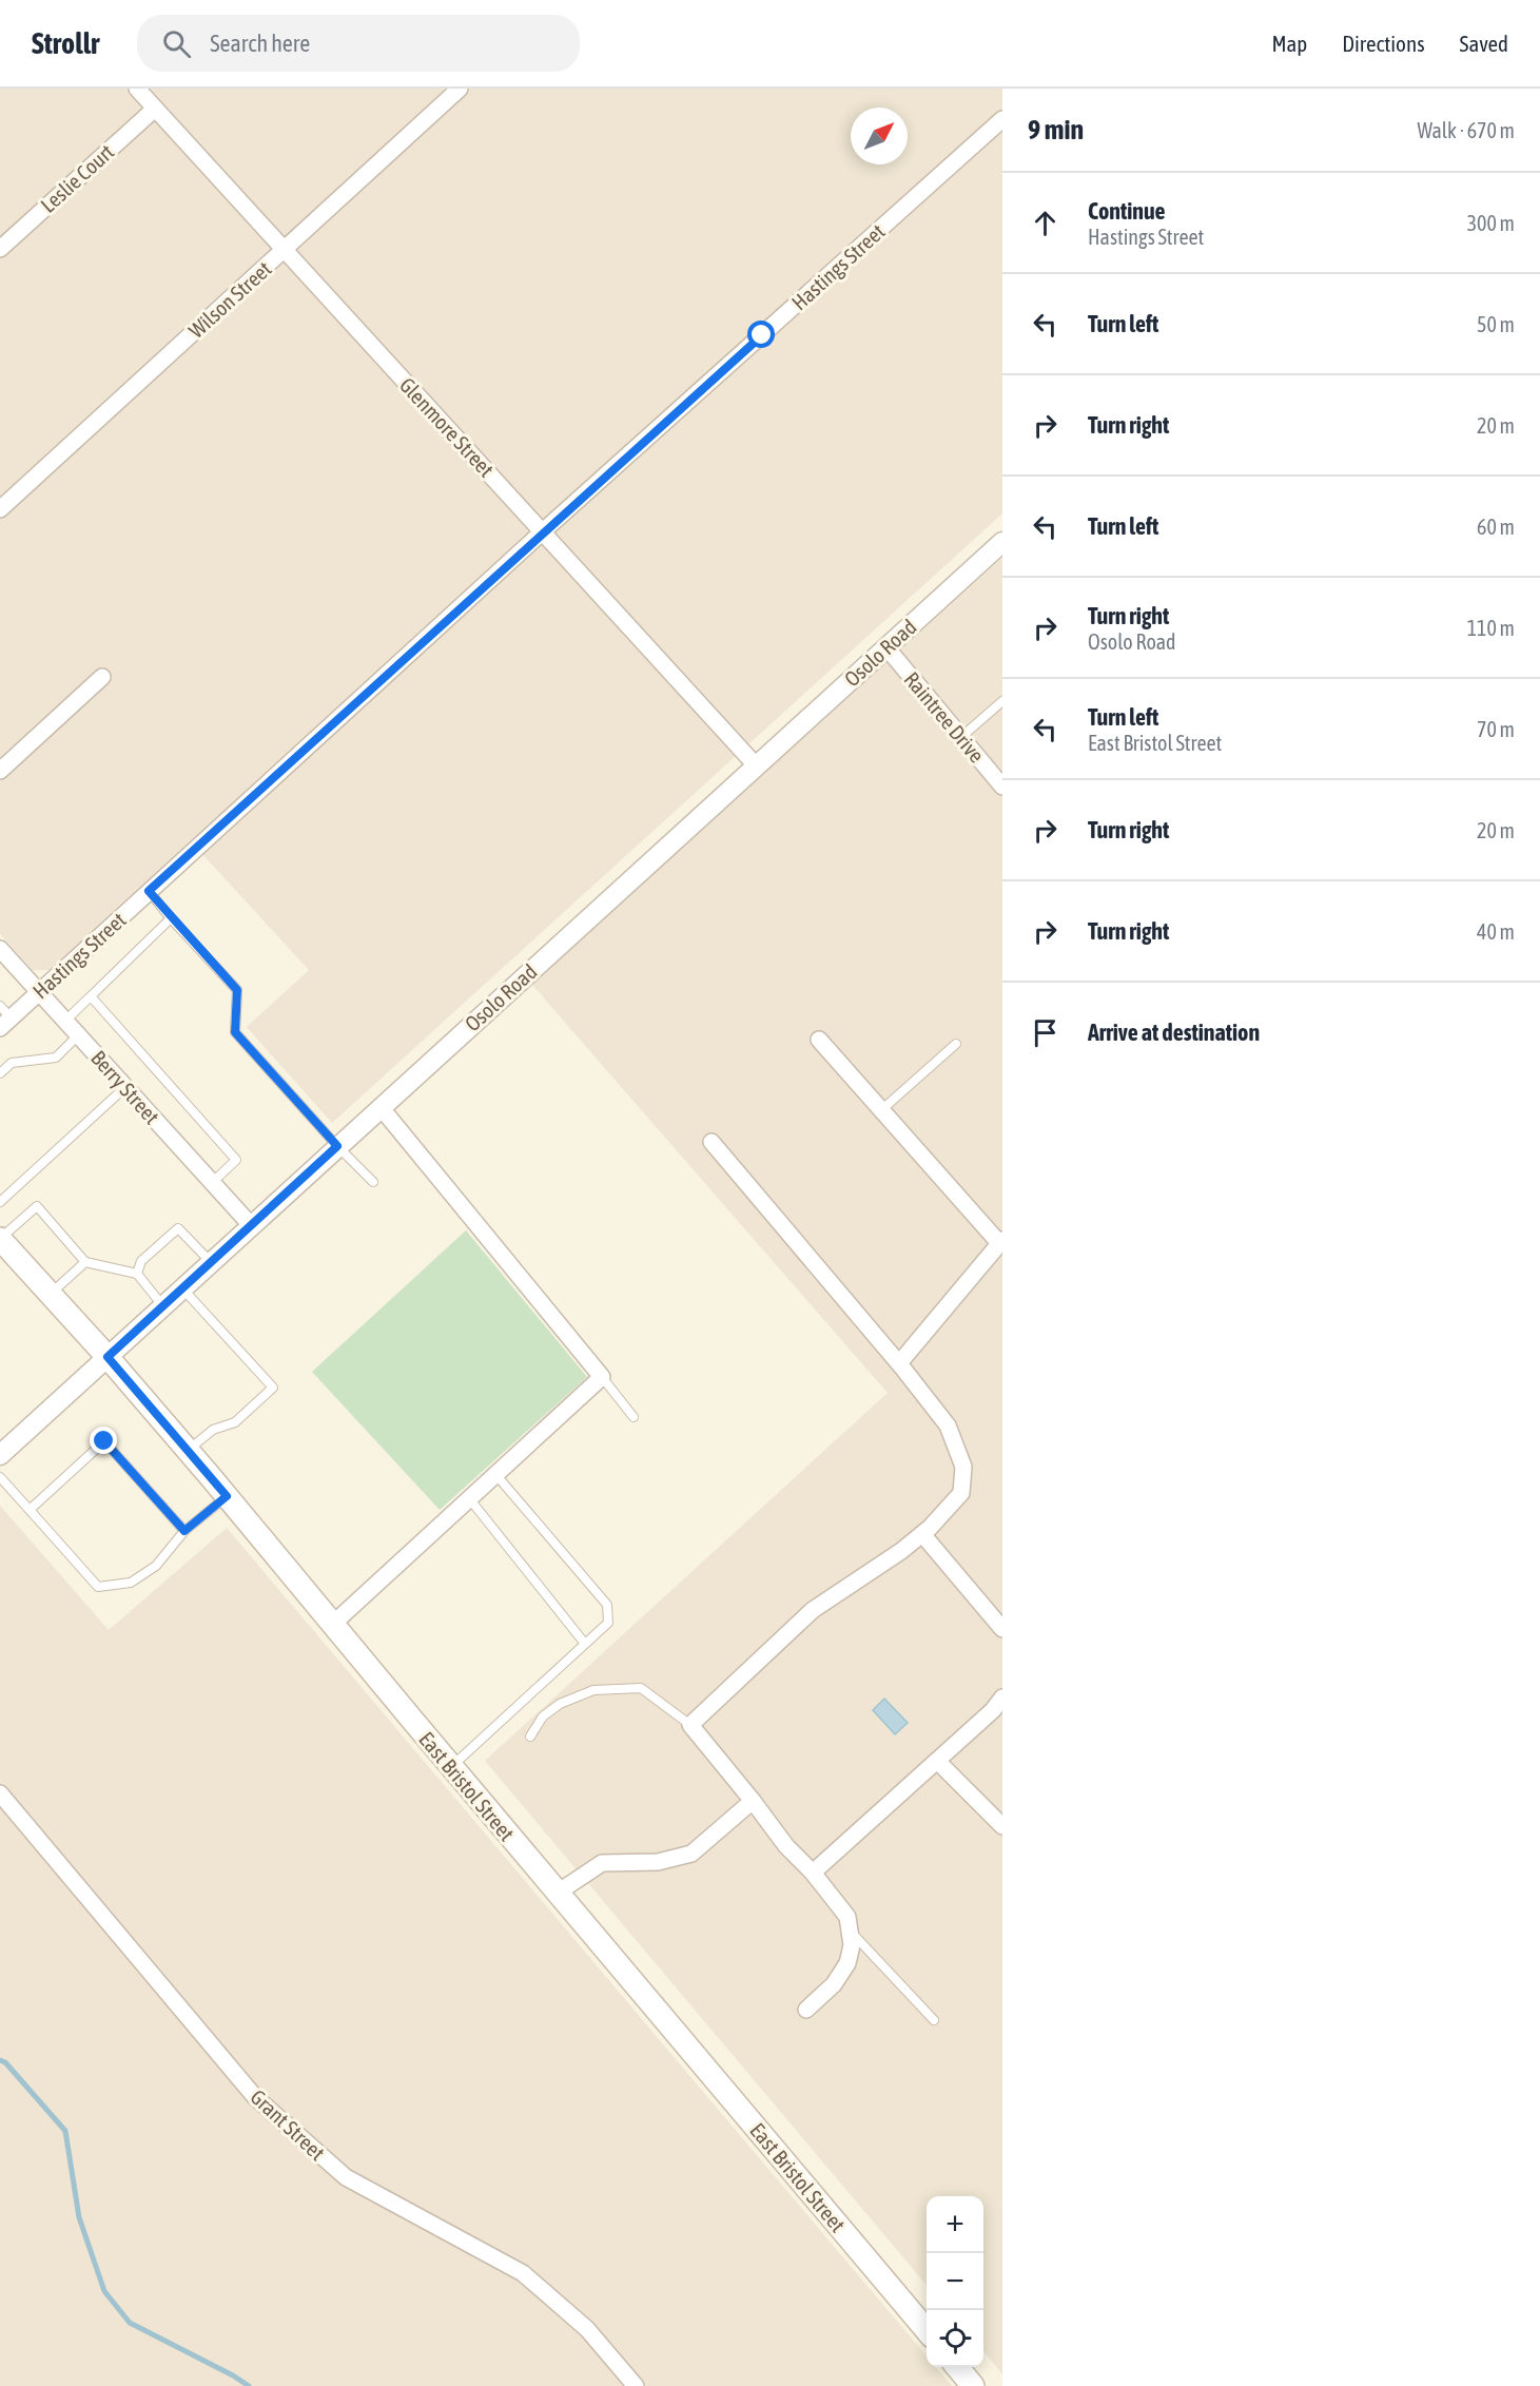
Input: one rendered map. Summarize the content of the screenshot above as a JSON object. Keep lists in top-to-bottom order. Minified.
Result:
{"streets":{"main road":["East Bristol Street"],"street":["Leslie Court","Hastings Street","Wilson Street","Glenmore Street","Osolo Road","Raintree Drive","Berry Street","Grant Street"]},"crossings":[["Leslie Court","Glenmore Street"],["Hastings Street","Glenmore Street"],["Hastings Street","Berry Street"],["Wilson Street","Glenmore Street"],["Glenmore Street","Osolo Road"],["Osolo Road","Raintree Drive"],["Osolo Road","Berry Street"],["Osolo Road","East Bristol Street"]],"north":"top right","page":{"header":"Strollr","search":"Search here","nav":["Map","Directions","Saved"],"heading":["9 min","Walk · 670 m"],"list":[["Continue","Hastings Street","300 m"],["Turn left","50 m"],["Turn right","20 m"],["Turn left","60 m"],["Turn right","Osolo Road","110 m"],["Turn left","East Bristol Street","70 m"],["Turn right","20 m"],["Turn right","40 m"],"Arrive at destination"],"map_buttons":["+","−"]}}
